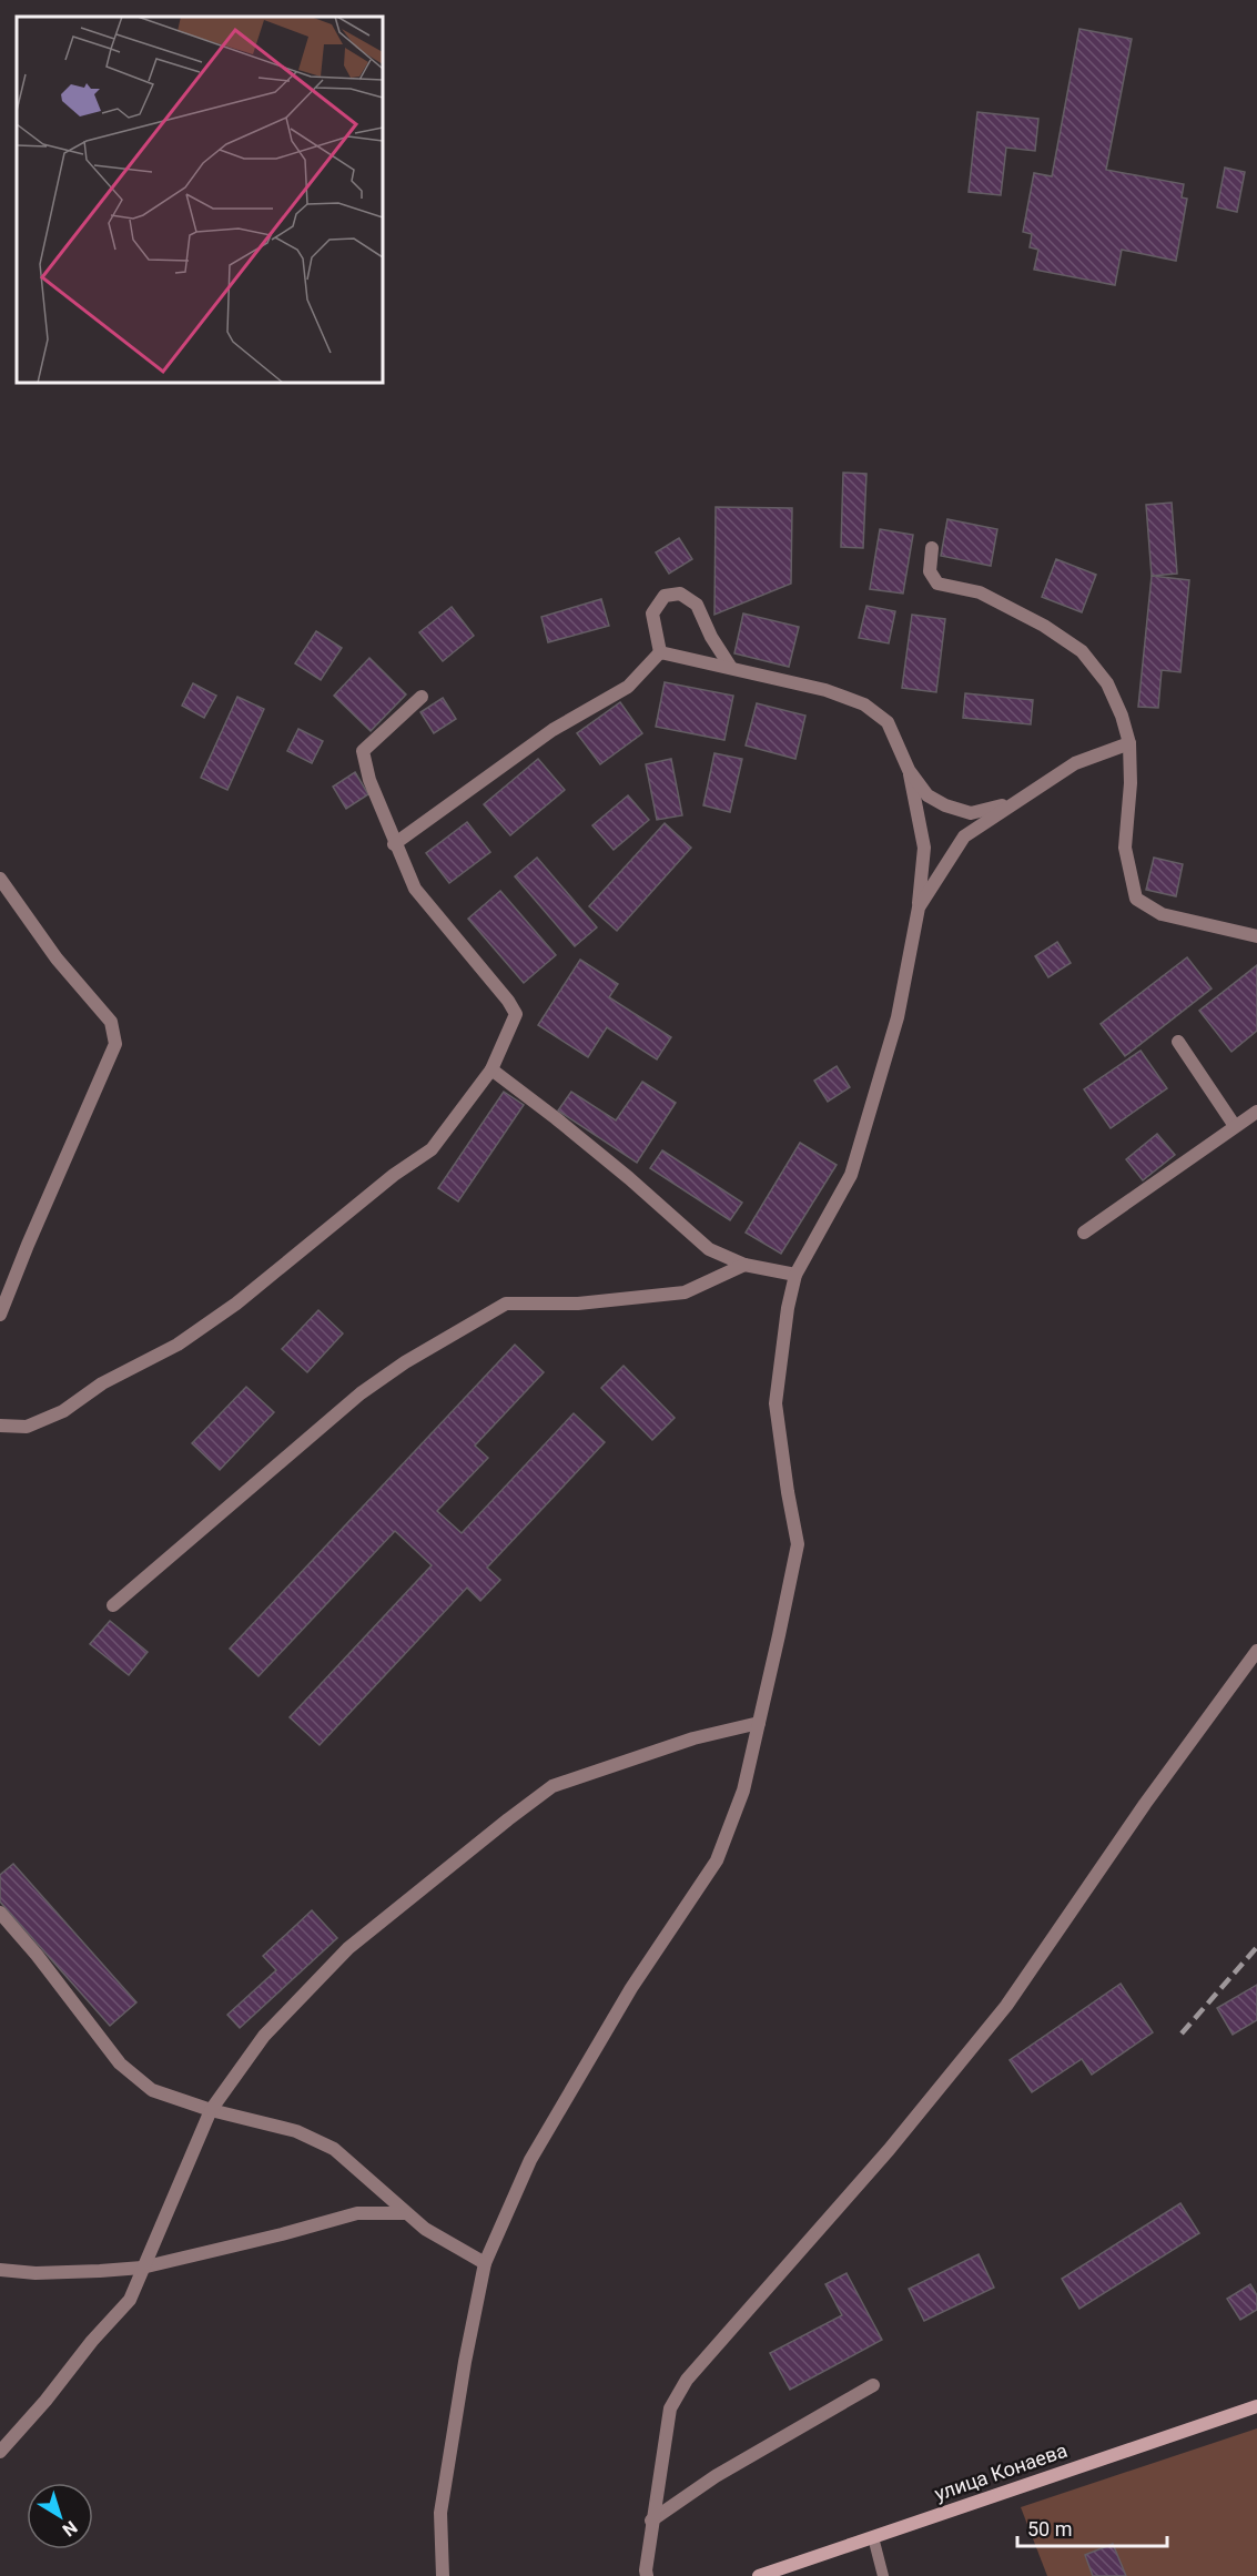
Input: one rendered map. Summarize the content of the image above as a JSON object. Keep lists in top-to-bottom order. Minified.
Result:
{"streets":{"main road":["улица Конаева"]},"scale_bar":"50 m","north":"bottom right"}
